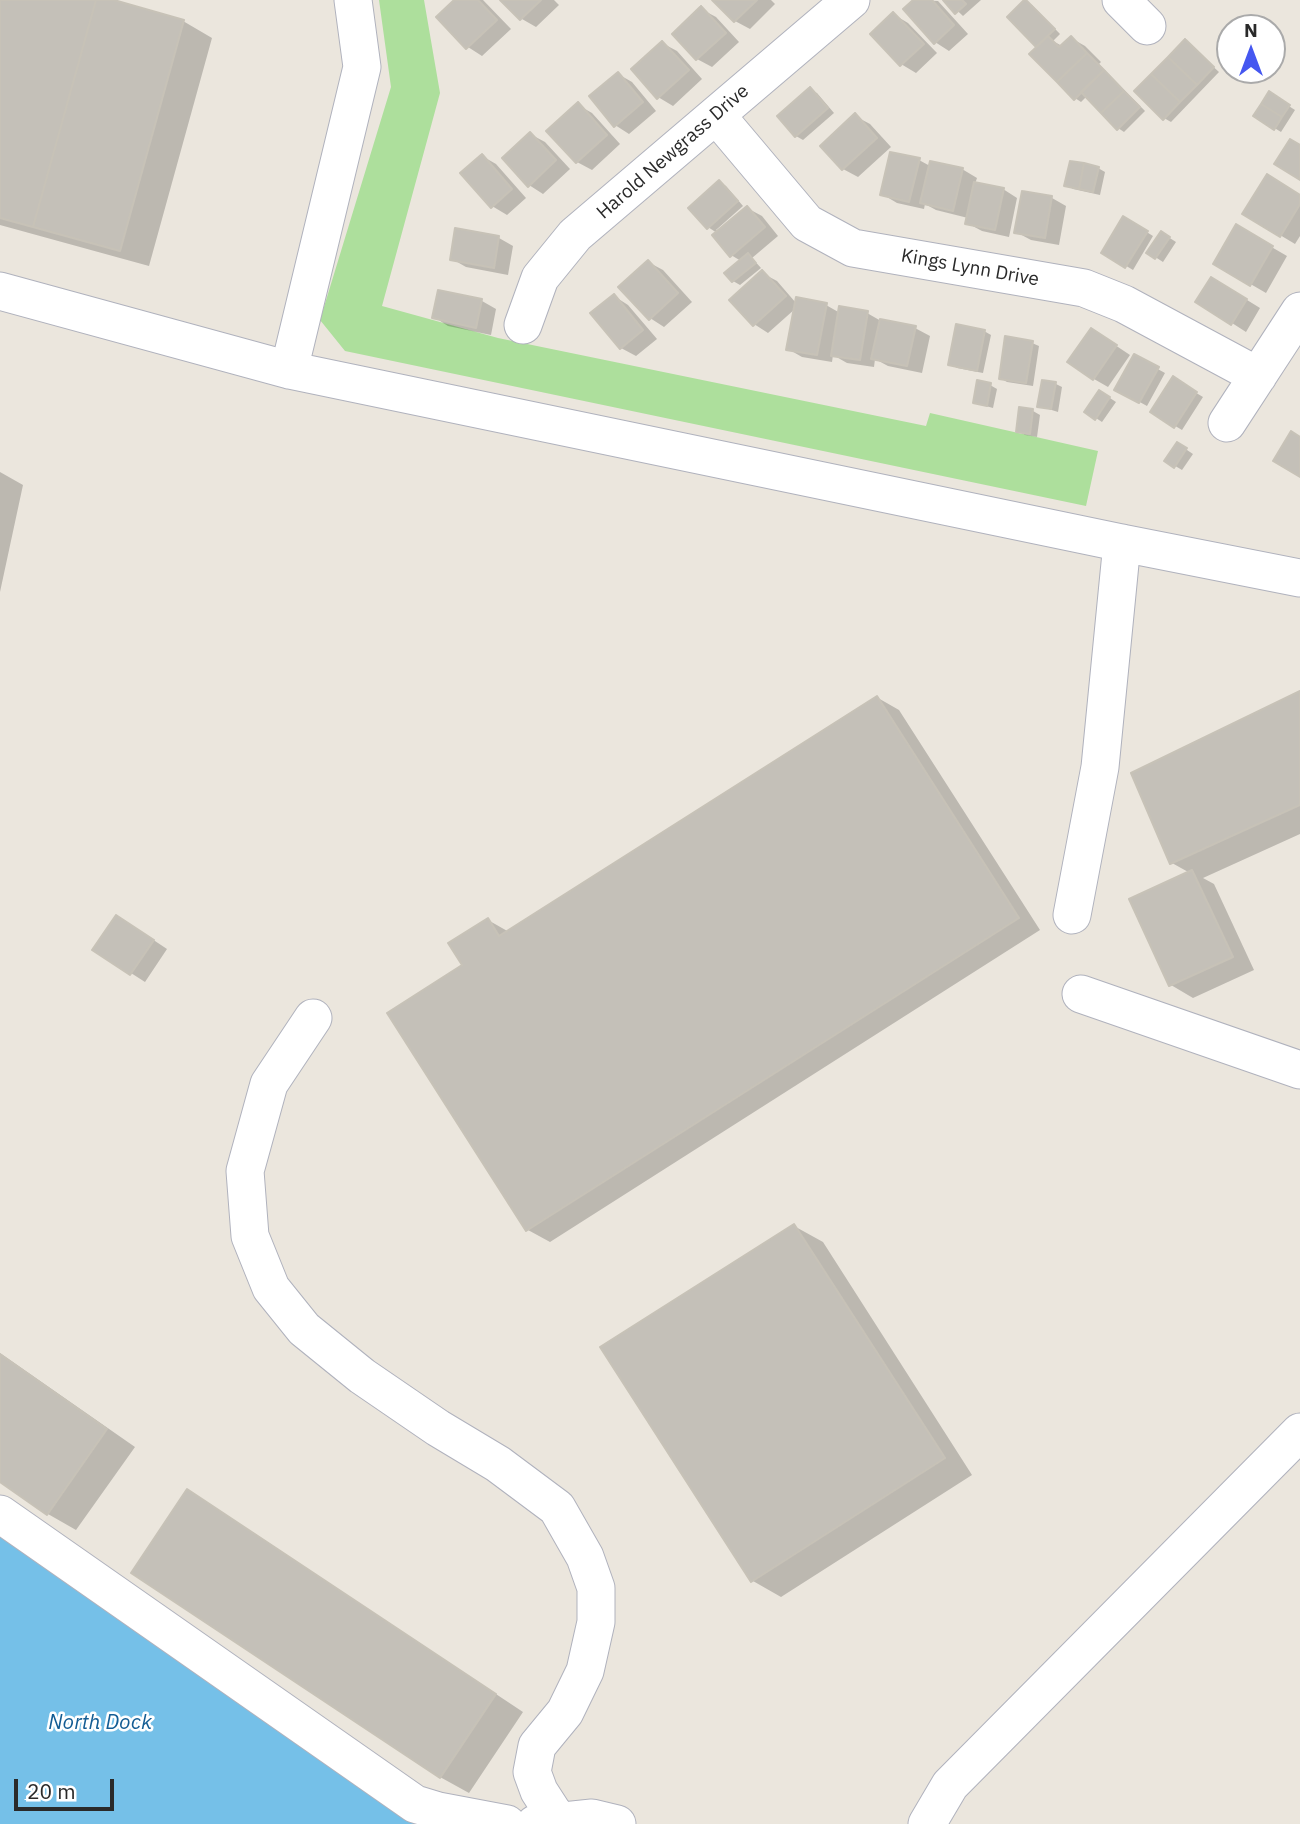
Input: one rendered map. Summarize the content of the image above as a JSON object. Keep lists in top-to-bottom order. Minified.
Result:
{"streets":{"street":["Harold Newgrass Drive","Kings Lynn Drive"]},"crossings":[["Harold Newgrass Drive","Kings Lynn Drive"]],"water":["North Dock"],"scale_bar":"20 m","north":"top"}
